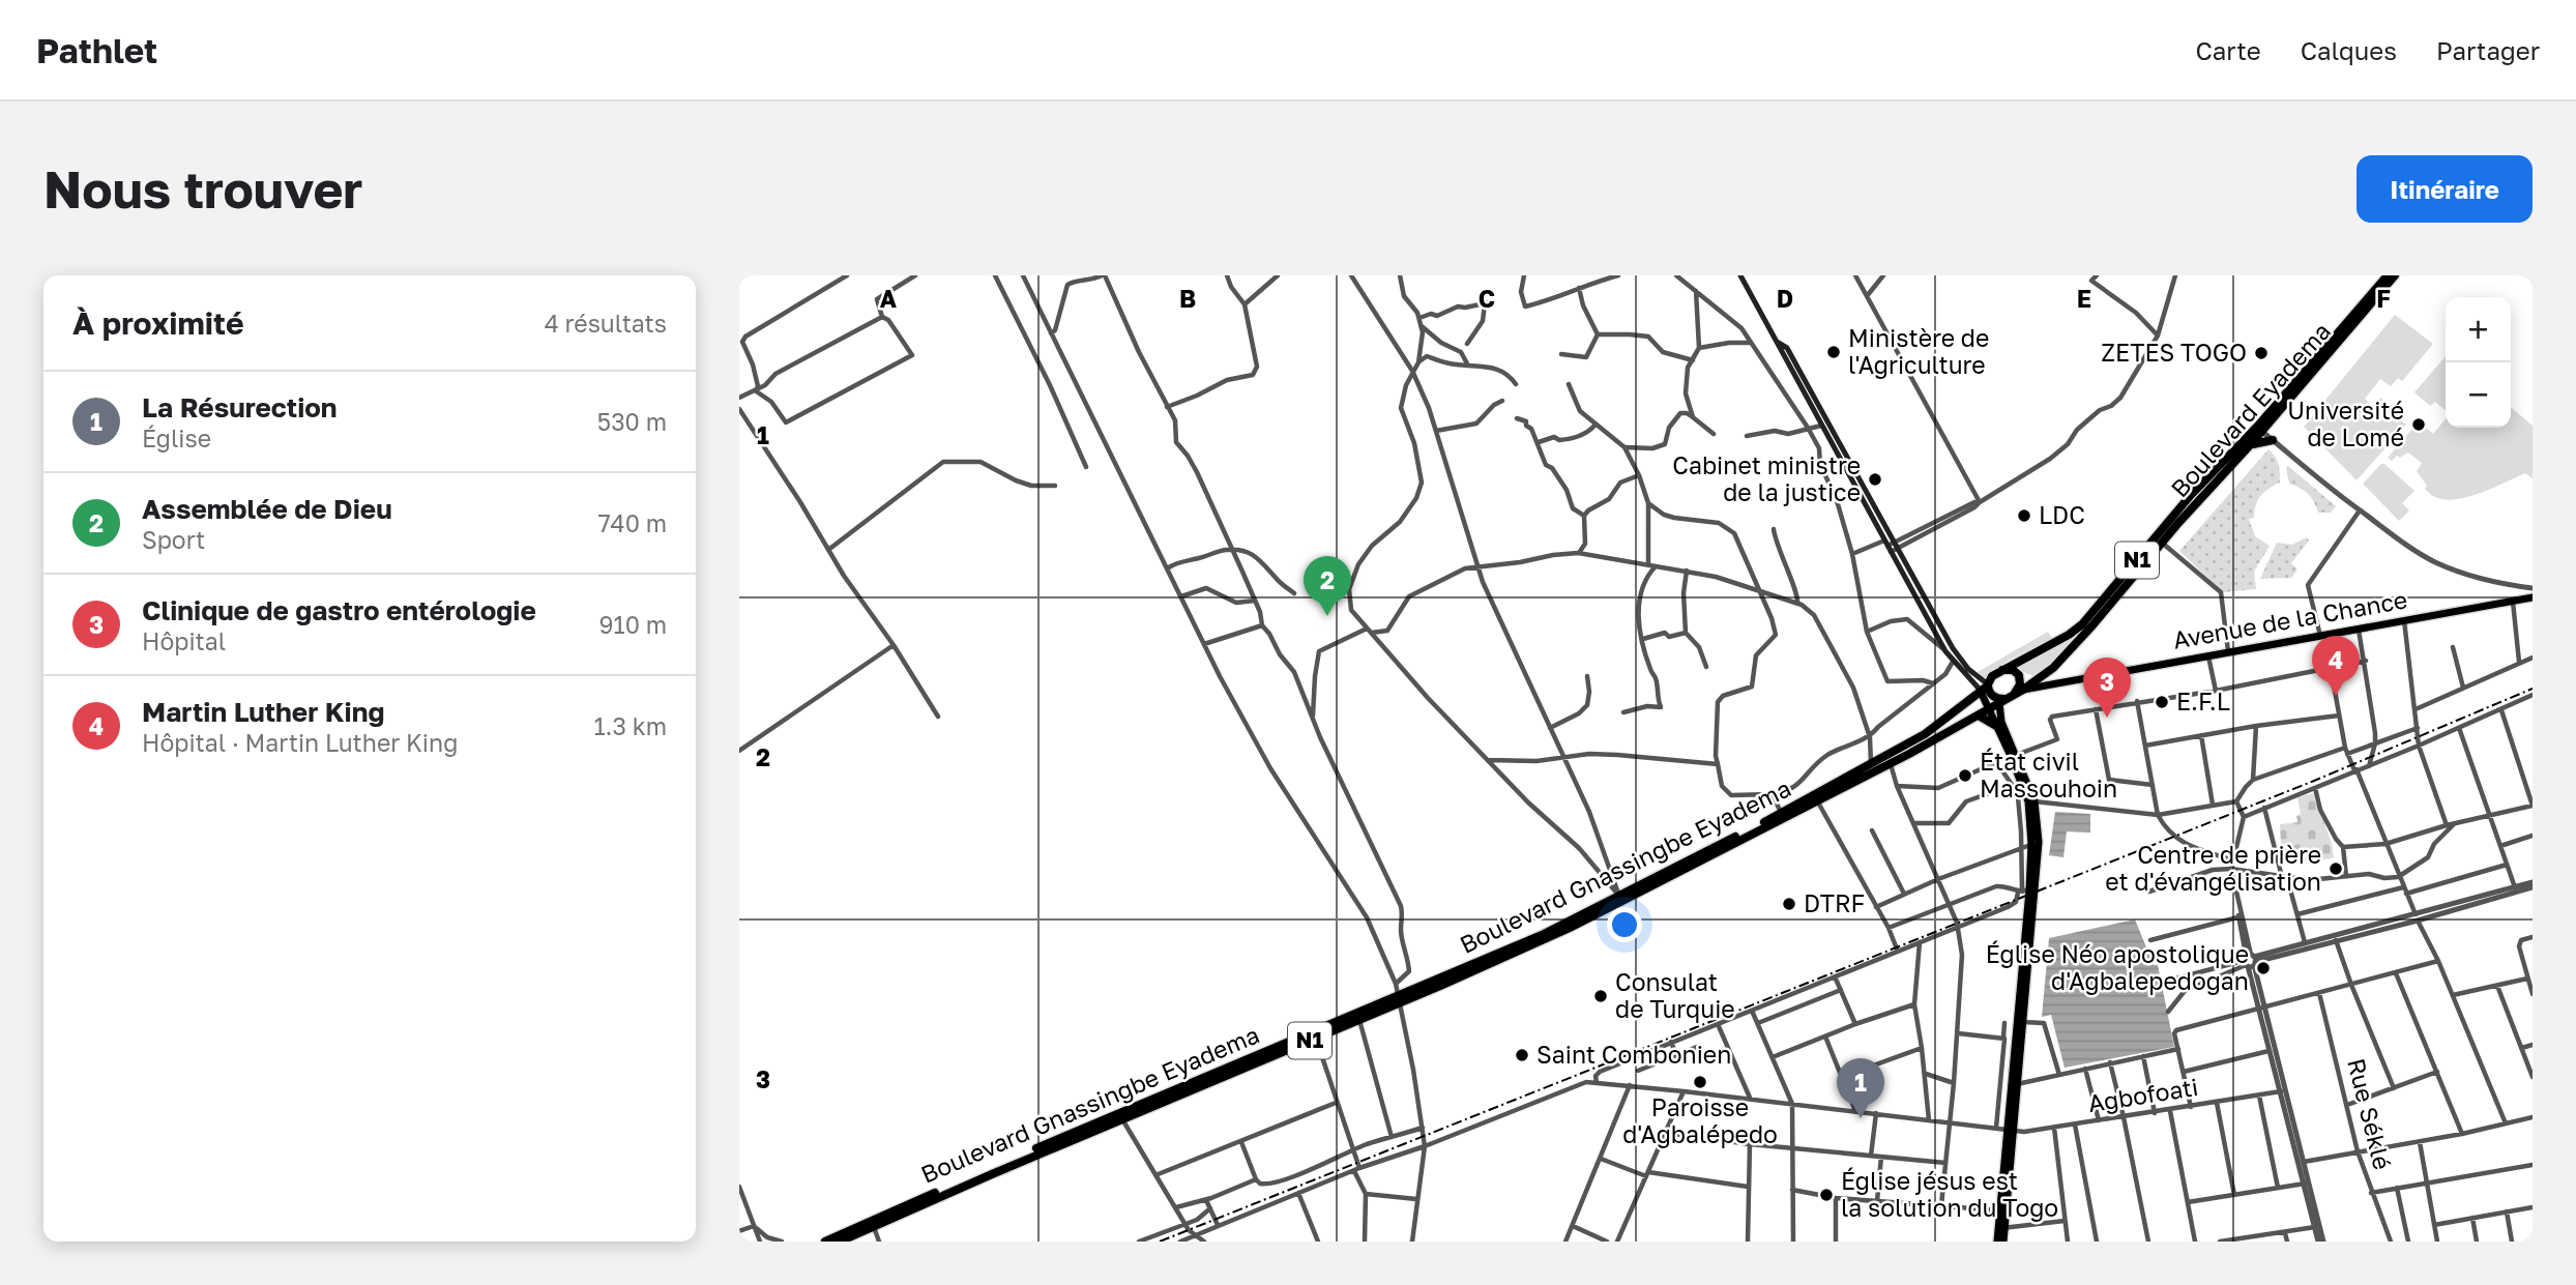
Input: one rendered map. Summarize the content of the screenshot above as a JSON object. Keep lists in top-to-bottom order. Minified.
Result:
{"streets":{"highway":["Boulevard Eyadema","N1","Boulevard Gnassingbe Eyadema"],"main road":["Avenue de la Chance"],"street":["Agbofoati","Rue Séklé"]},"crossings":[["Boulevard Eyadema","N1"],["Boulevard Eyadema","Boulevard Gnassingbe Eyadema"],["N1","Boulevard Gnassingbe Eyadema"]],"places":["Ministère de l'Agriculture","ZETES TOGO","Université de Lomé","Cabinet ministre de la justice","LDC","E.F.L","État civil Massouhoin","Centre de prière et d'évangélisation","DTRF","Église Néo apostolique d'Agbalepedogan","Consulat de Turquie","Saint Combonien","Paroisse d'Agbalépedo","Église jésus est la solution du Togo"],"page":{"header":"Pathlet","nav":["Carte","Calques","Partager"],"buttons":"Itinéraire","title":"Nous trouver","heading":["À proximité","4 résultats"],"map_buttons":["+","−"],"list":[{"mark":"1","name":"La Résurection","note":"Église","value":"530 m"},{"mark":"2","name":"Assemblée de Dieu","note":"Sport","value":"740 m"},{"mark":"3","name":"Clinique de gastro entérologie","note":"Hôpital","value":"910 m"},{"mark":"4","name":"Martin Luther King","note":"Hôpital · Martin Luther King","value":"1.3 km"}],"pins":["2","4","3","1"]},"grid":{"columns":["A","B","C","D","E","F"],"rows":["1","2","3"]}}
